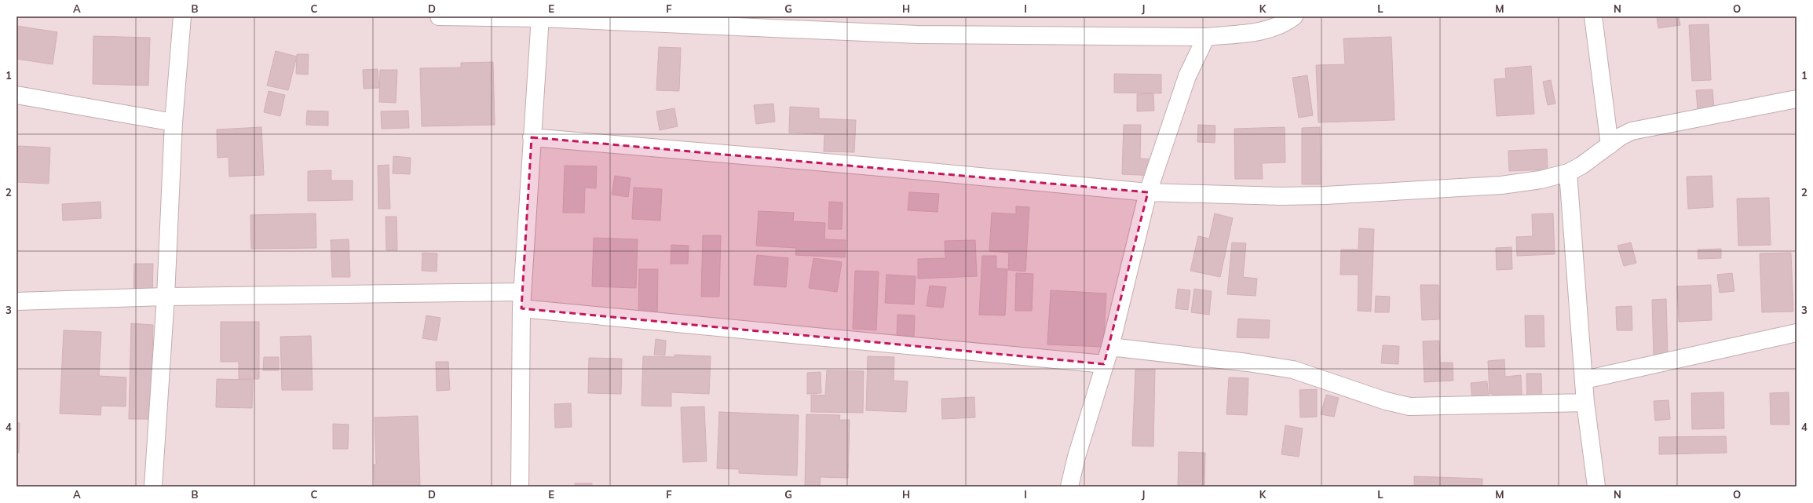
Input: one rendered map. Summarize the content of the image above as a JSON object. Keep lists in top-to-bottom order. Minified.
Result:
{"grid":{"columns":["A","B","C","D","E","F","G","H","I","J","K","L","M","N","O"],"rows":["1","2","3","4"]}}
